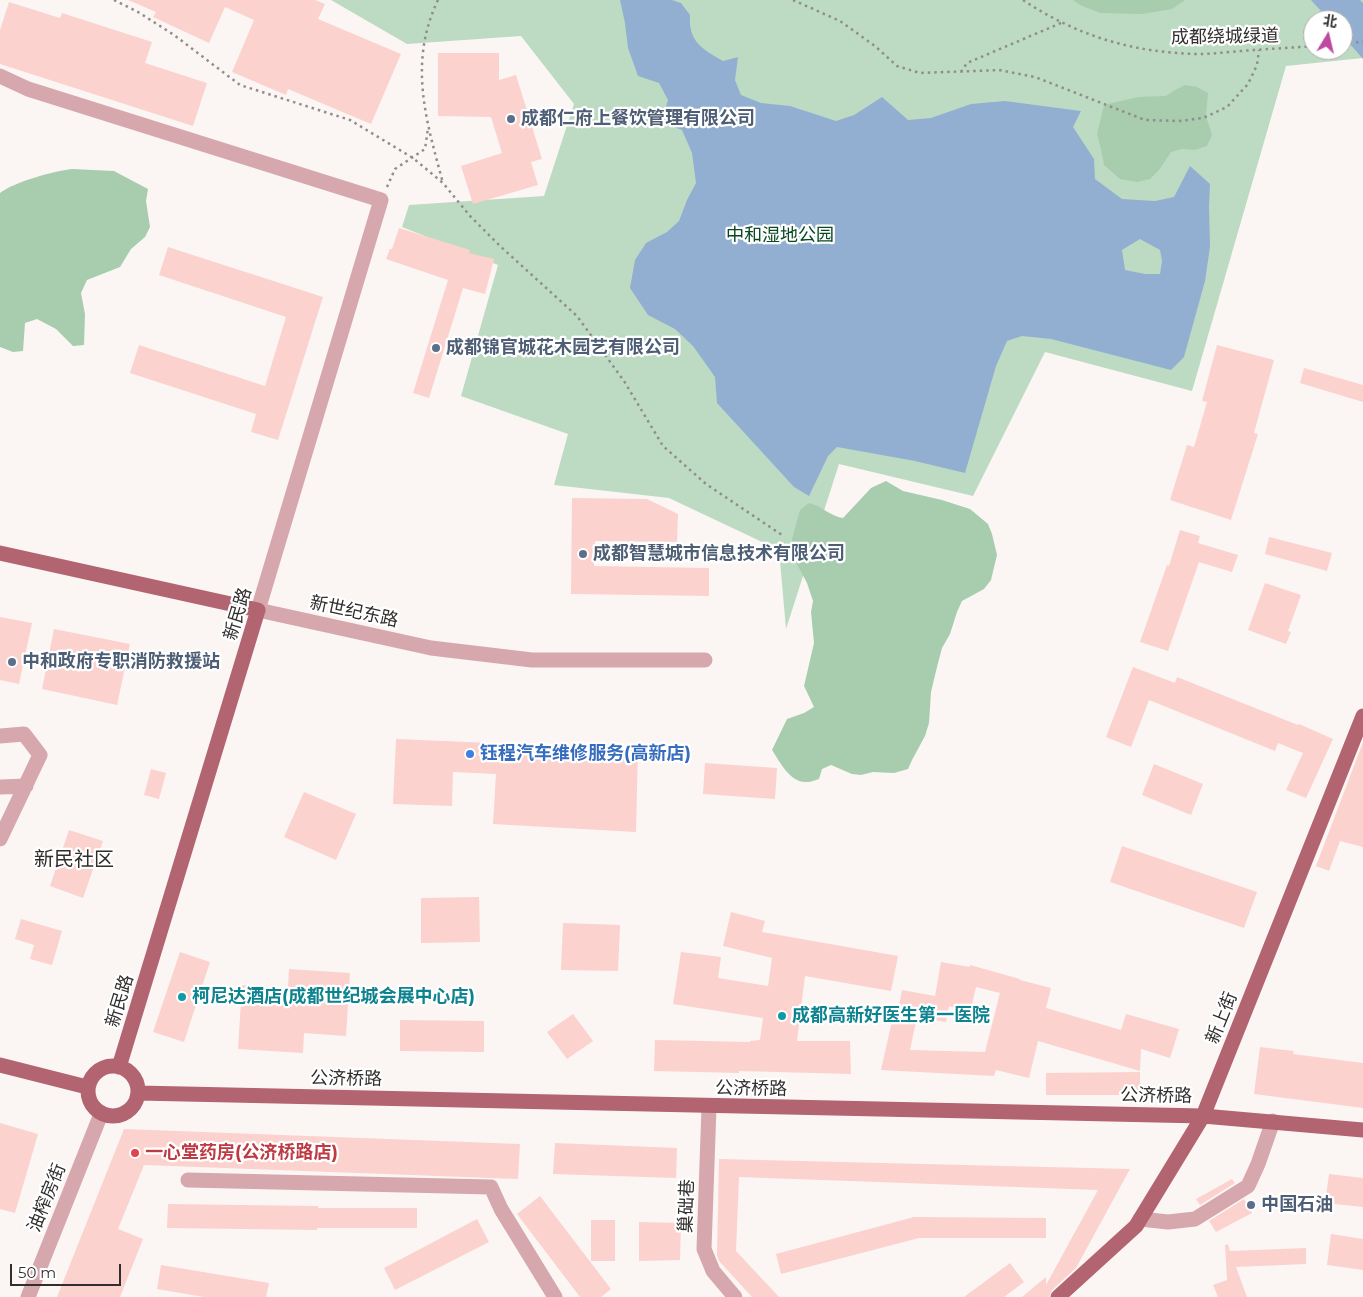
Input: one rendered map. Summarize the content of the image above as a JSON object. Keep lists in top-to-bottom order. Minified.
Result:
{"streets":{"main road":["新世纪东路","新民路","新上街","公济桥路"],"street":["油榨房街","巢础巷"],"path":["成都绕城绿道"]},"crossings":[["新世纪东路","新民路"],["新民路","公济桥路"],["新民路","油榨房街"],["新上街","公济桥路"],["公济桥路","油榨房街"],["公济桥路","巢础巷"]],"districts":["新民社区"],"parks":["中和湿地公园"],"places":["成都仁府上餐饮管理有限公司","成都锦官城花木园艺有限公司","成都智慧城市信息技术有限公司","中和政府专职消防救援站","钰程汽车维修服务(高新店)","柯尼达酒店(成都世纪城会展中心店)","成都高新好医生第一医院","一心堂药房(公济桥路店)","中国石油"],"scale_bar":"50 m","north":"top"}
